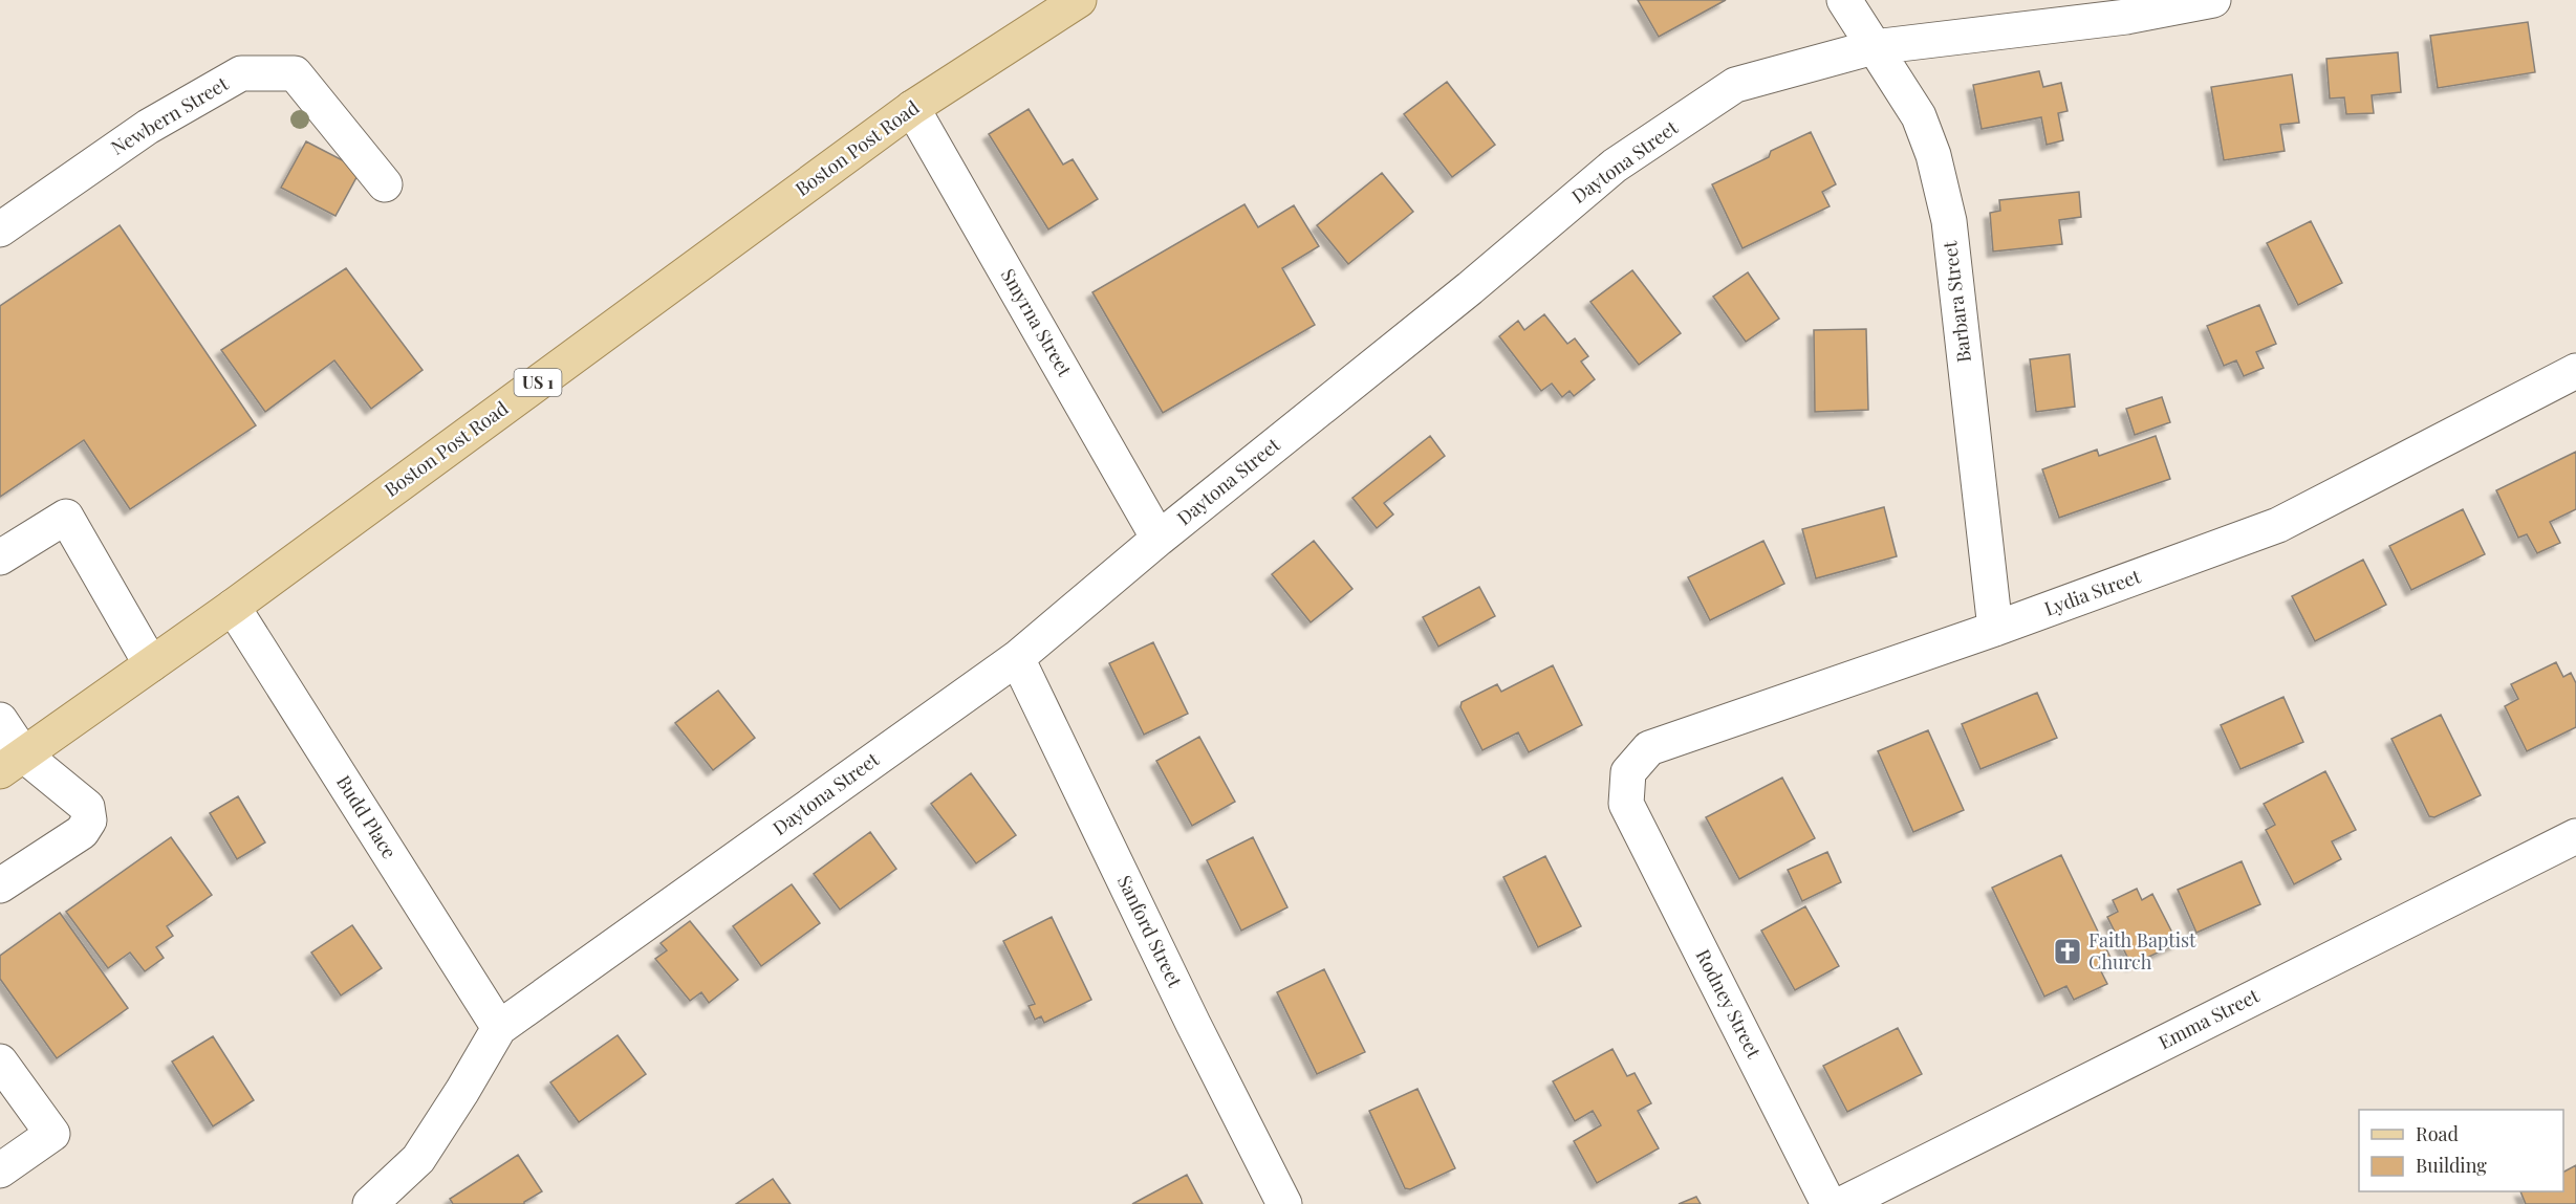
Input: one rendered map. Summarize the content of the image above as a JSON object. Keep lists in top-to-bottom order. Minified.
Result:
{"streets":{"main road":["Boston Post Road","US 1"],"street":["Newbern Street","Daytona Street","Barbara Street","Smyrna Street","Lydia Street","Budd Place","Sanford Street","Rodney Street","Emma Street"]},"crossings":[["Boston Post Road","Smyrna Street"],["Boston Post Road","Budd Place"],["Daytona Street","Barbara Street"],["Daytona Street","Smyrna Street"],["Daytona Street","Budd Place"],["Daytona Street","Sanford Street"],["Barbara Street","Lydia Street"],["Lydia Street","Rodney Street"]],"places":{"church":["Faith Baptist Church"]},"legend":["Road","Building"]}
